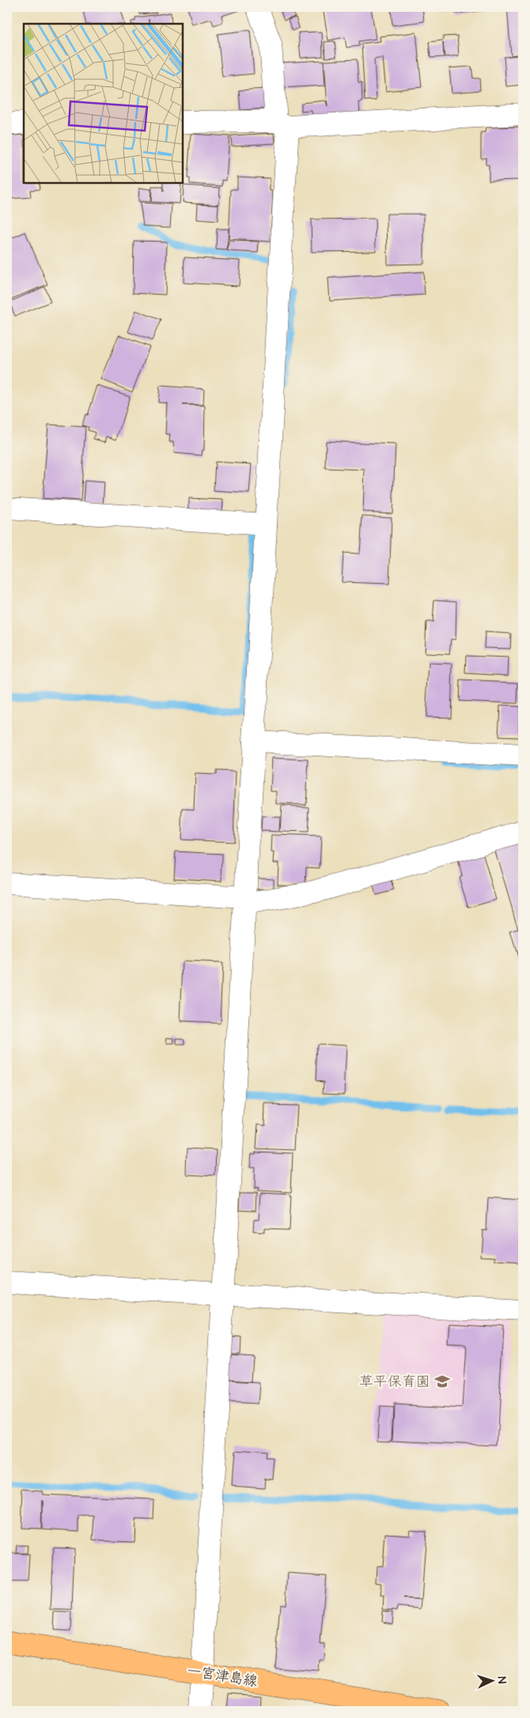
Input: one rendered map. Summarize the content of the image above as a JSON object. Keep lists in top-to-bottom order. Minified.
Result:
{"streets":{"main road":["一宮津島線"]},"places":{"school or university":["草平保育園"]},"north":"right"}
